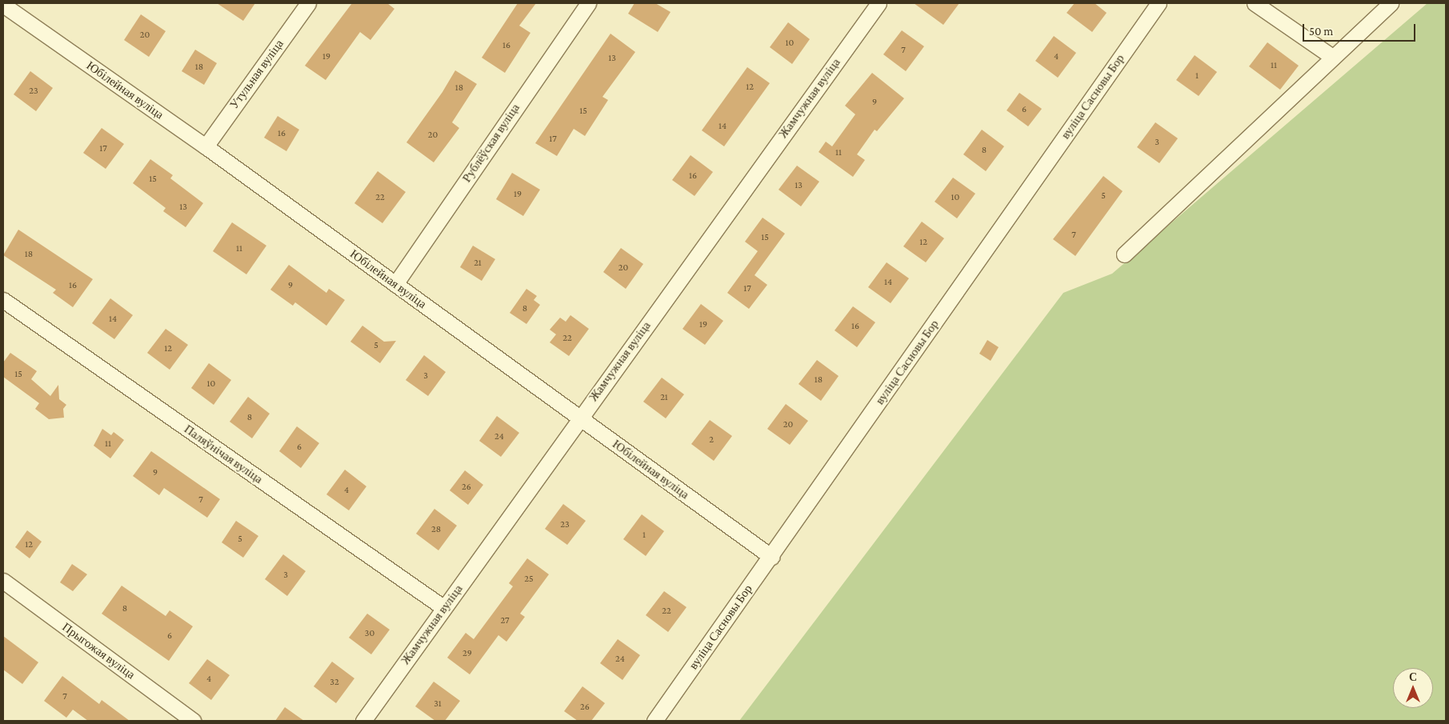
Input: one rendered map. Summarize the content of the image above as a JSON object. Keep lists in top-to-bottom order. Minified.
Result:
{"streets":{"street":["Утульная вуліца","Юбілейная вуліца","вуліца Сасновы Бор","Жамчужная вуліца","Рублёўская вуліца","Паляўнічая вуліца","Прыгожая вуліца"]},"crossings":[["Утульная вуліца","Юбілейная вуліца"],["Юбілейная вуліца","вуліца Сасновы Бор"],["Юбілейная вуліца","Жамчужная вуліца"],["Юбілейная вуліца","Рублёўская вуліца"],["Жамчужная вуліца","Паляўнічая вуліца"]],"house_numbers":["20","10","16","7","19","4","13","11","18","1","12","18","23","9","6","15","14","16","20","17","3","17","8","11","16","15","13","19","5","22","10","13","7","15","12","11","18","21","20","14","16","9","17","8","14","19","16","22","5","12","15","3","18","10","21","8","20","24","2","11","6","9","26","4","7","23","28","1","5","12","3","25","8","22","27","30","6","29","24","4","32","7","31","26"],"scale_bar":"50 m","north":"top"}
